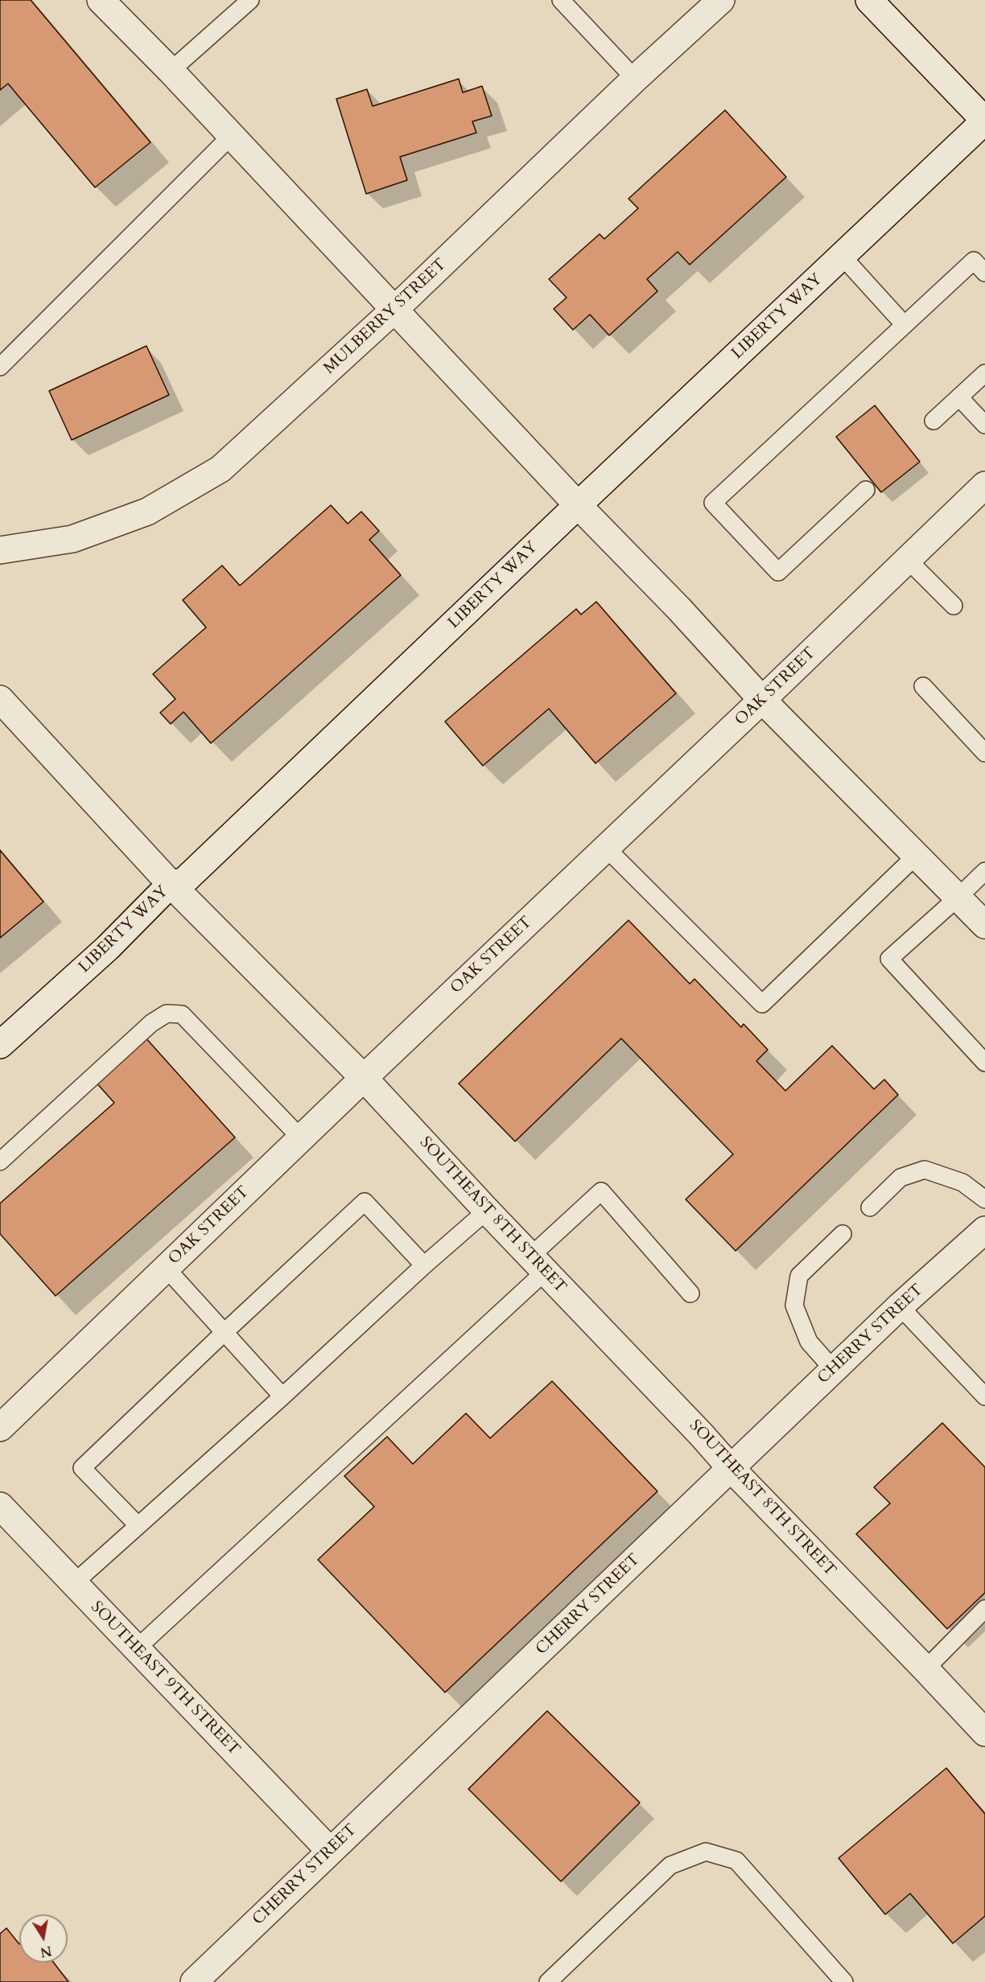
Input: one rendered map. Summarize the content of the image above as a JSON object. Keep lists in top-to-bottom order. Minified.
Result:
{"streets":{"street":["MULBERRY STREET","LIBERTY WAY","OAK STREET","SOUTHEAST 8TH STREET","CHERRY STREET","SOUTHEAST 9TH STREET"]},"crossings":[["LIBERTY WAY","SOUTHEAST 8TH STREET"],["OAK STREET","SOUTHEAST 8TH STREET"],["SOUTHEAST 8TH STREET","CHERRY STREET"],["CHERRY STREET","SOUTHEAST 9TH STREET"]],"north":"bottom"}
